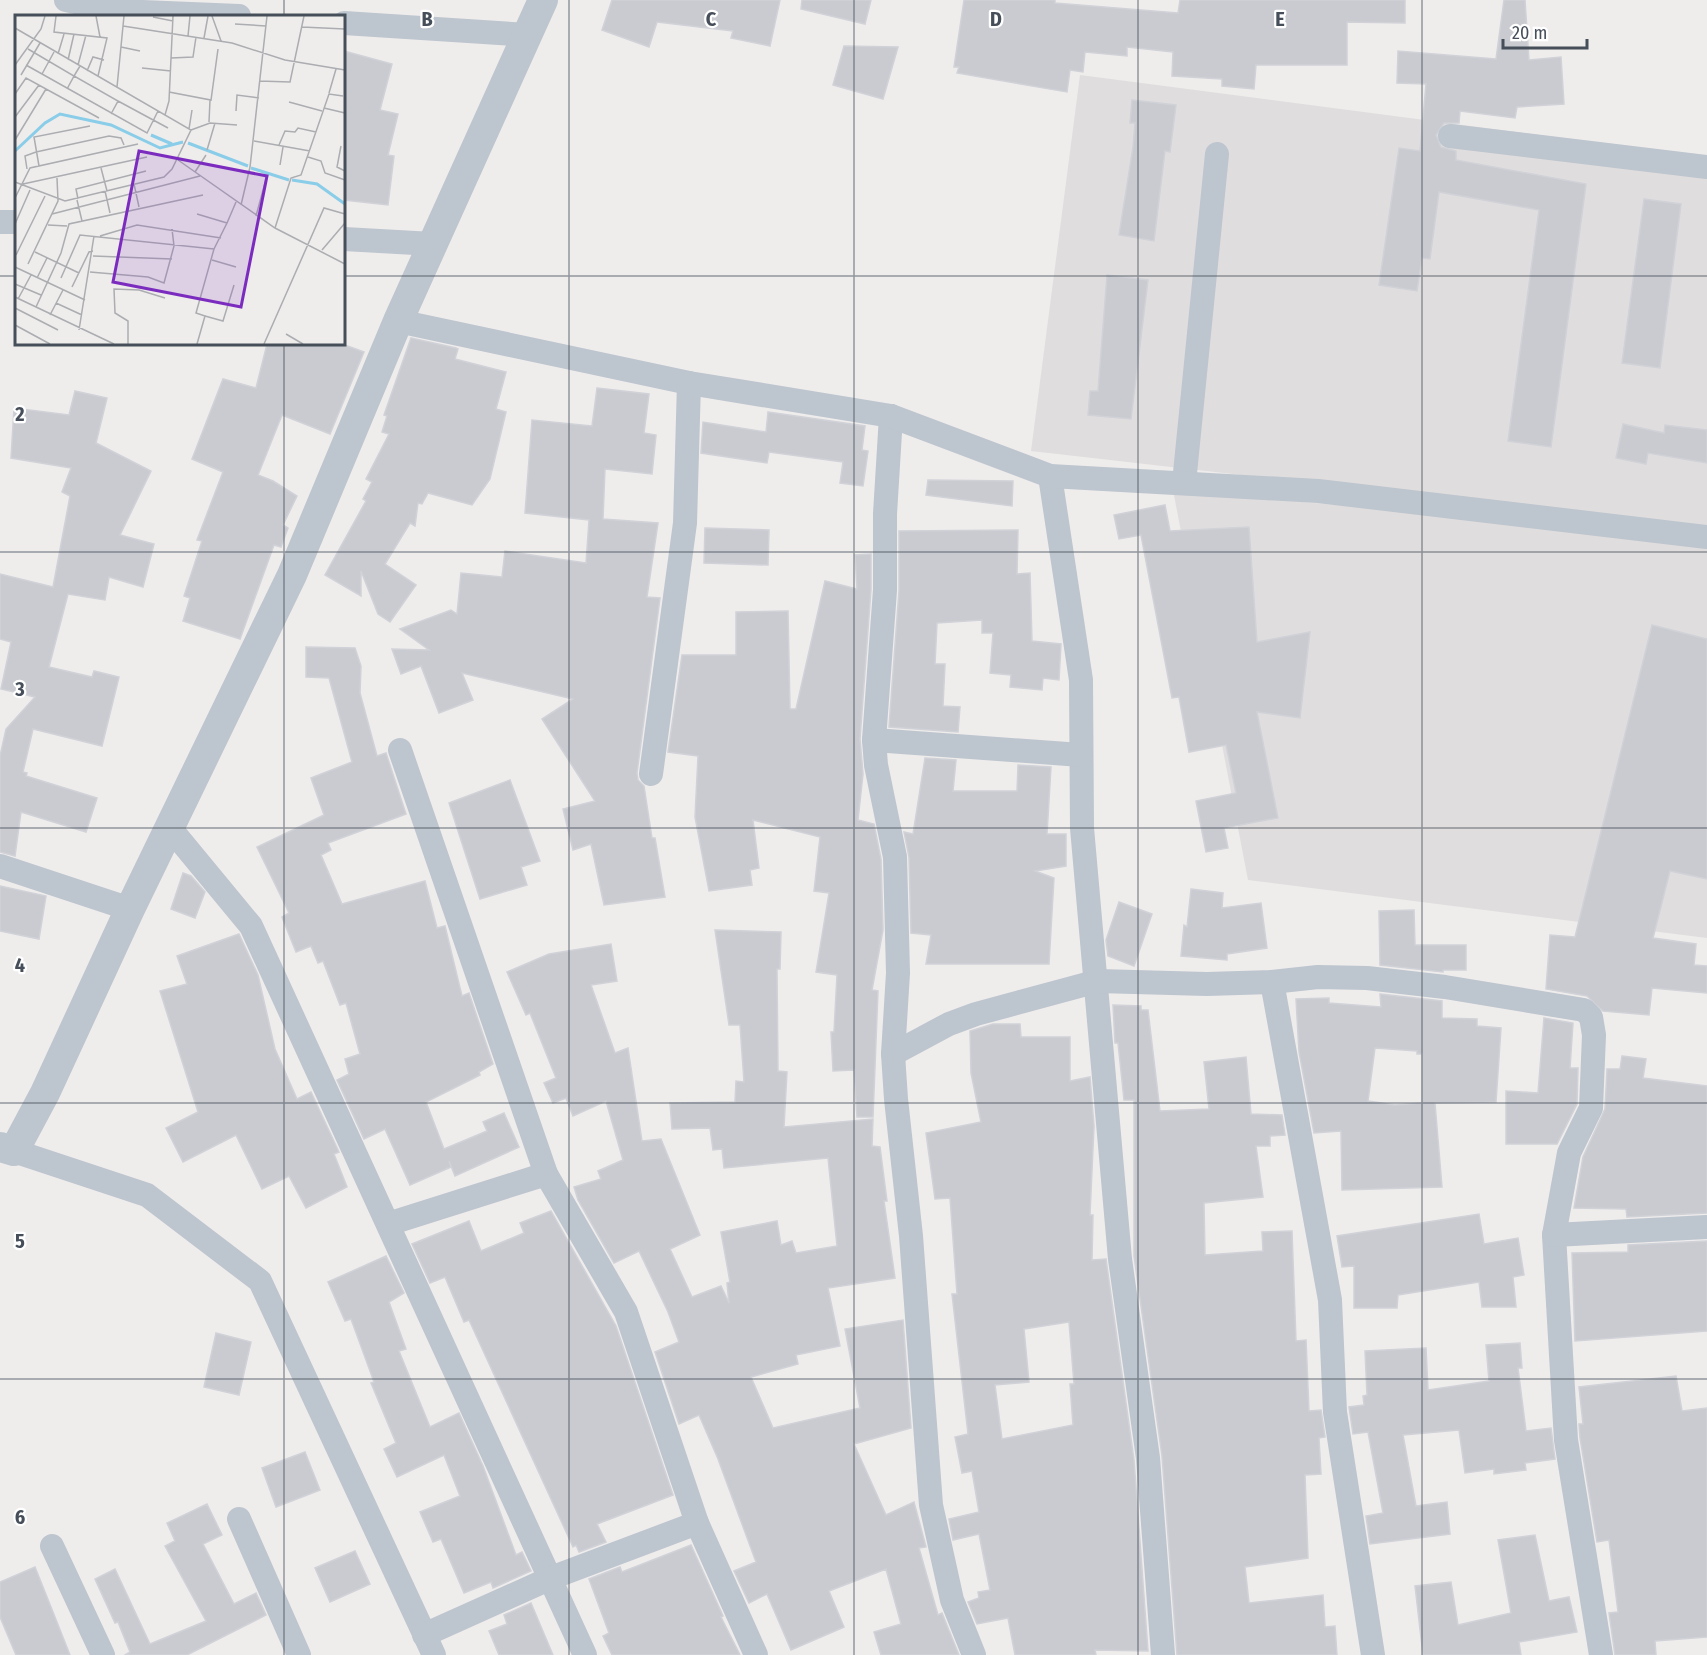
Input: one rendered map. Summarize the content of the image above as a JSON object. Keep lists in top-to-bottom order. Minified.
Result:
{"scale_bar":"20 m","grid":{"columns":["B","C","D","E"],"rows":["2","3","4","5","6"]}}
